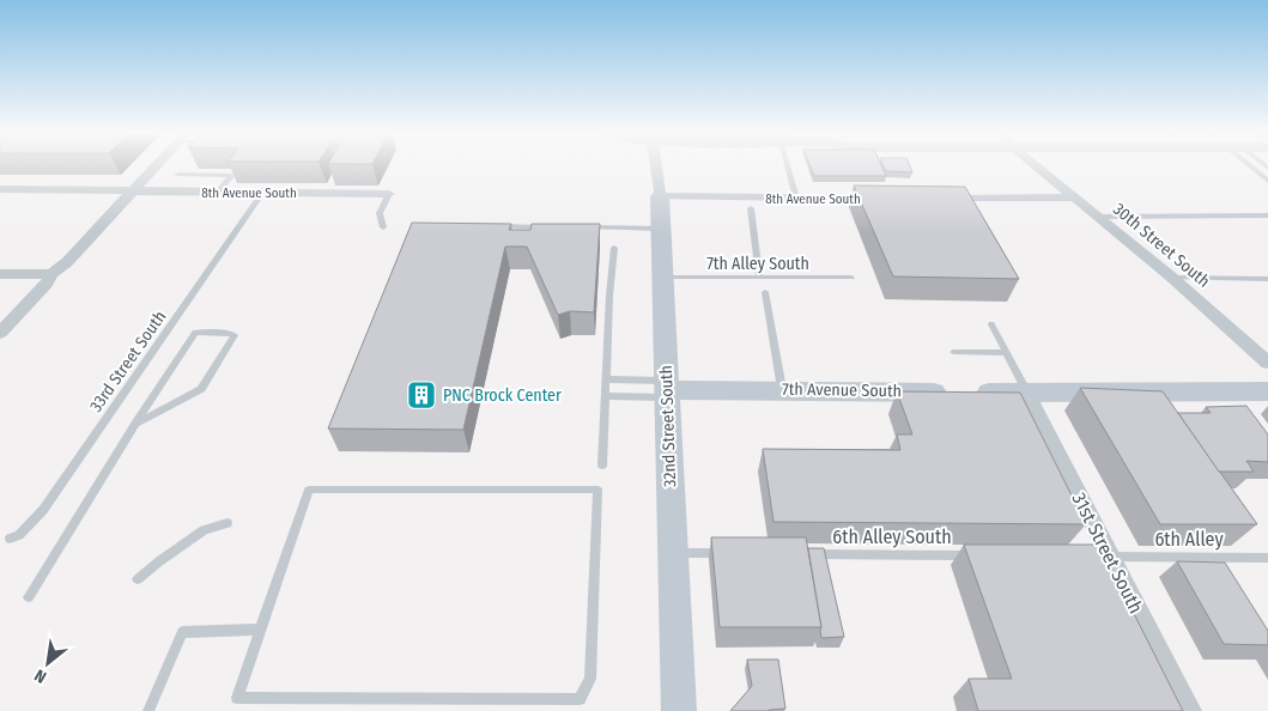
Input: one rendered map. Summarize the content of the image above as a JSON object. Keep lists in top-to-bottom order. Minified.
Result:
{"streets":{"street":["8th Avenue South","30th Street South","7th Avenue South","32nd Street South","31st Street South"],"lane":["7th Alley South","33rd Street South","6th Alley South","6th Alley"]},"crossings":[["8th Avenue South","33rd Street South"],["8th Avenue South","32nd Street South"],["7th Alley South","32nd Street South"],["7th Avenue South","32nd Street South"],["7th Avenue South","31st Street South"],["6th Alley","31st Street South"]],"places":{"building":["PNC Brock Center"]},"north":"bottom left"}
